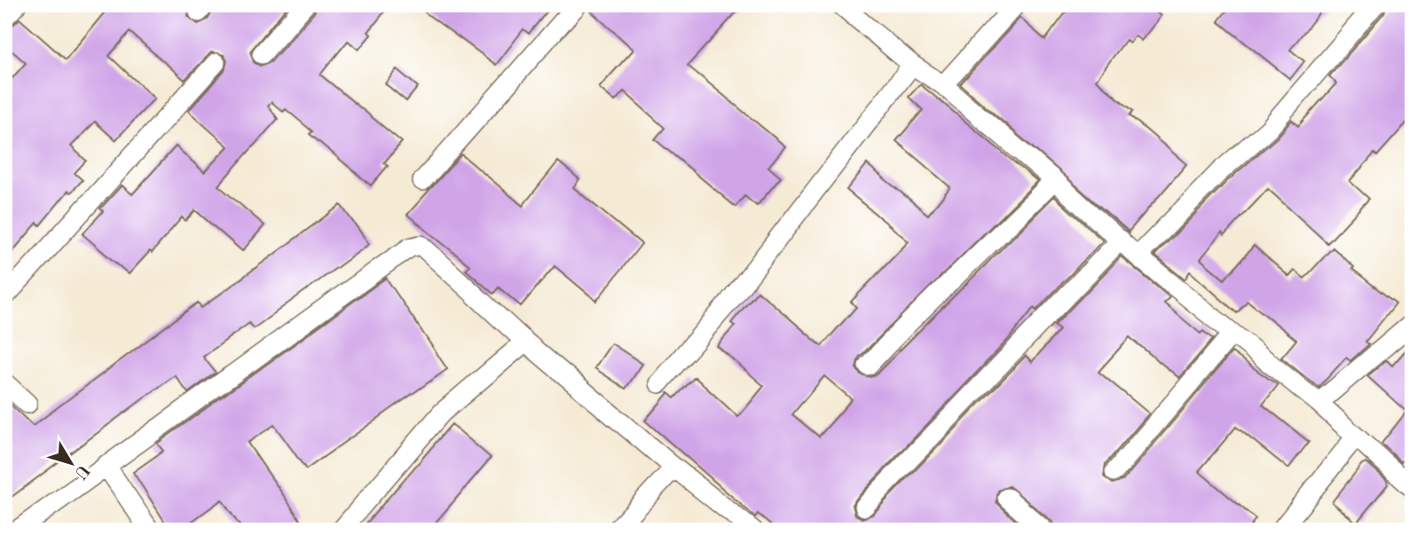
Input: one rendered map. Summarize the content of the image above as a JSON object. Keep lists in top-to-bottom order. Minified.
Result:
{"north":"bottom right"}
